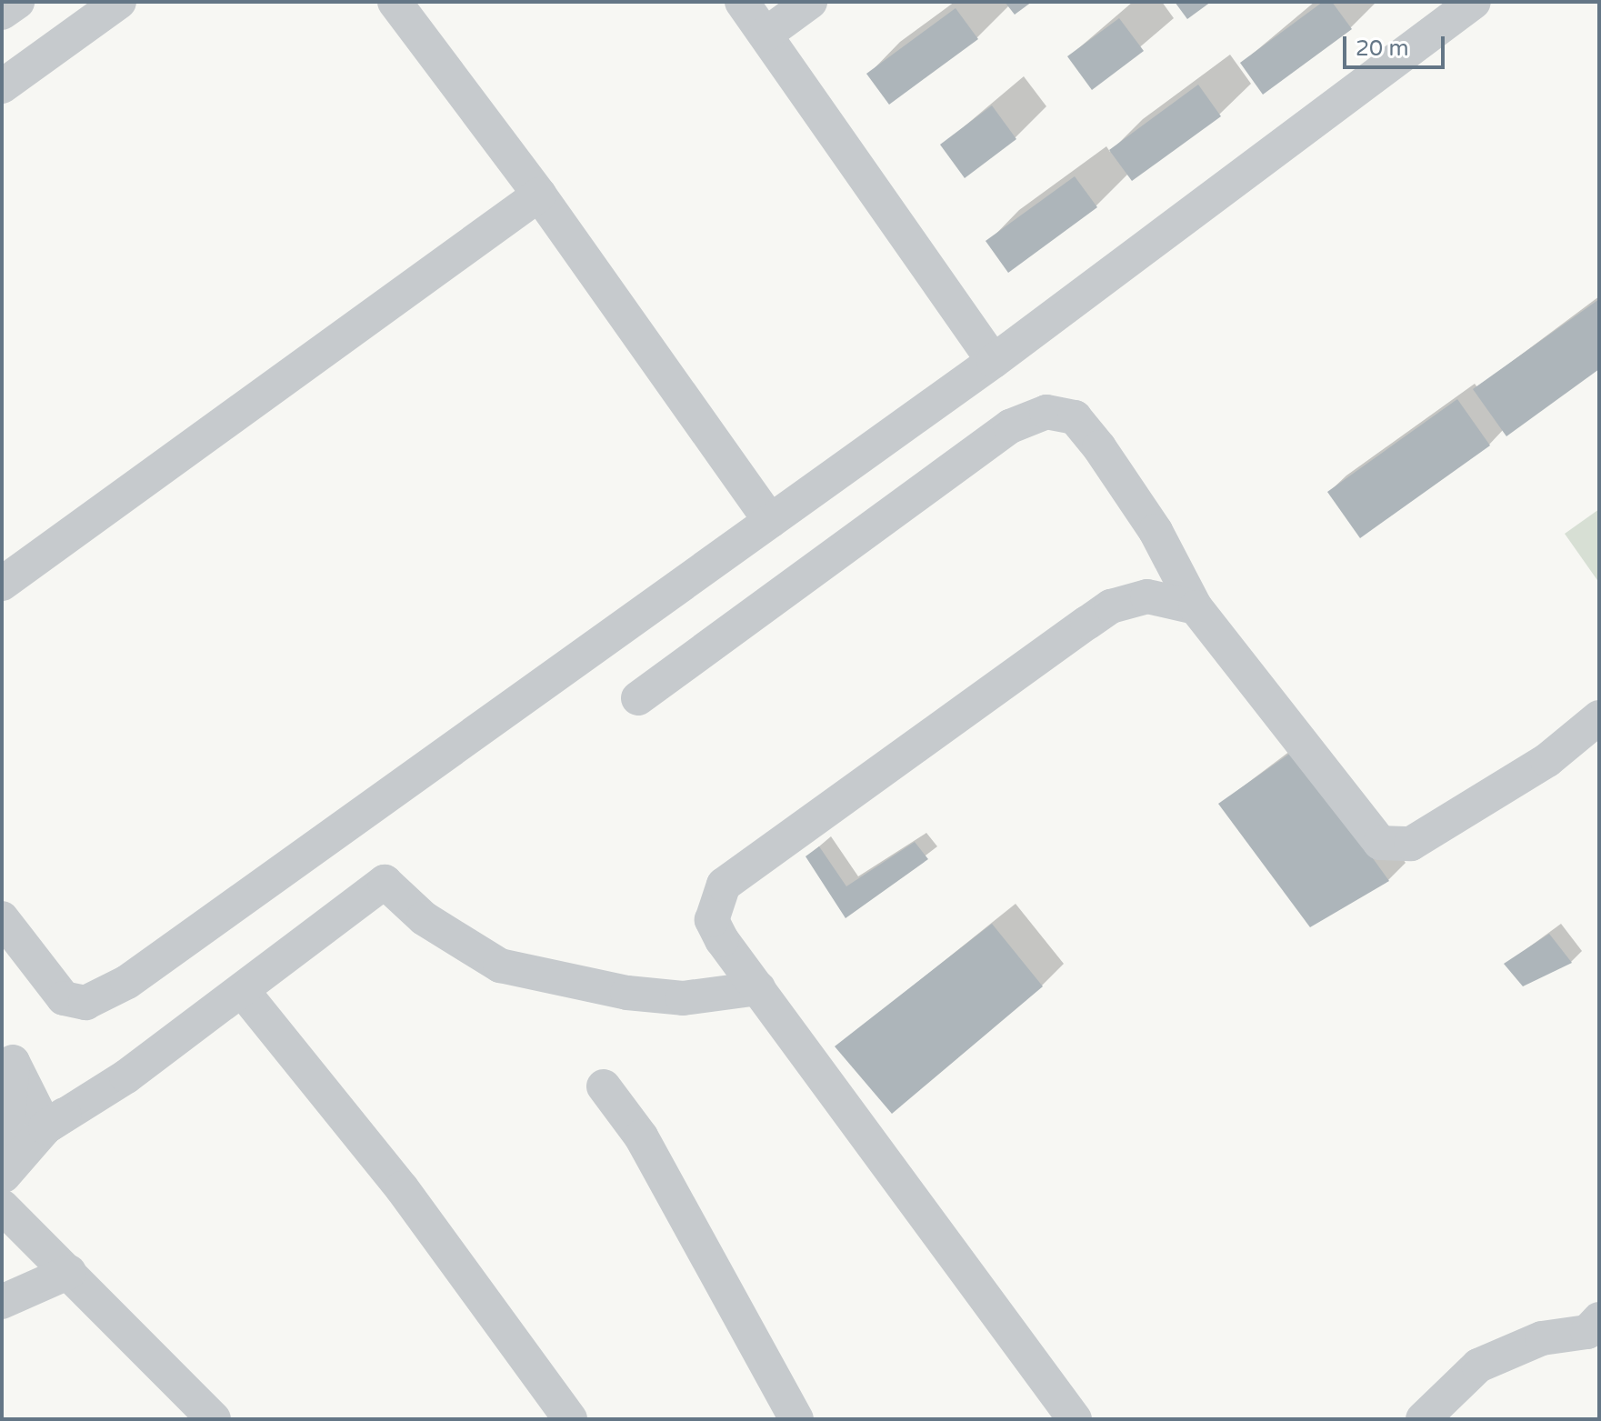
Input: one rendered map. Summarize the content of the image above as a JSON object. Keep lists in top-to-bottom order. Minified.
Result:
{"scale_bar":"20 m"}
